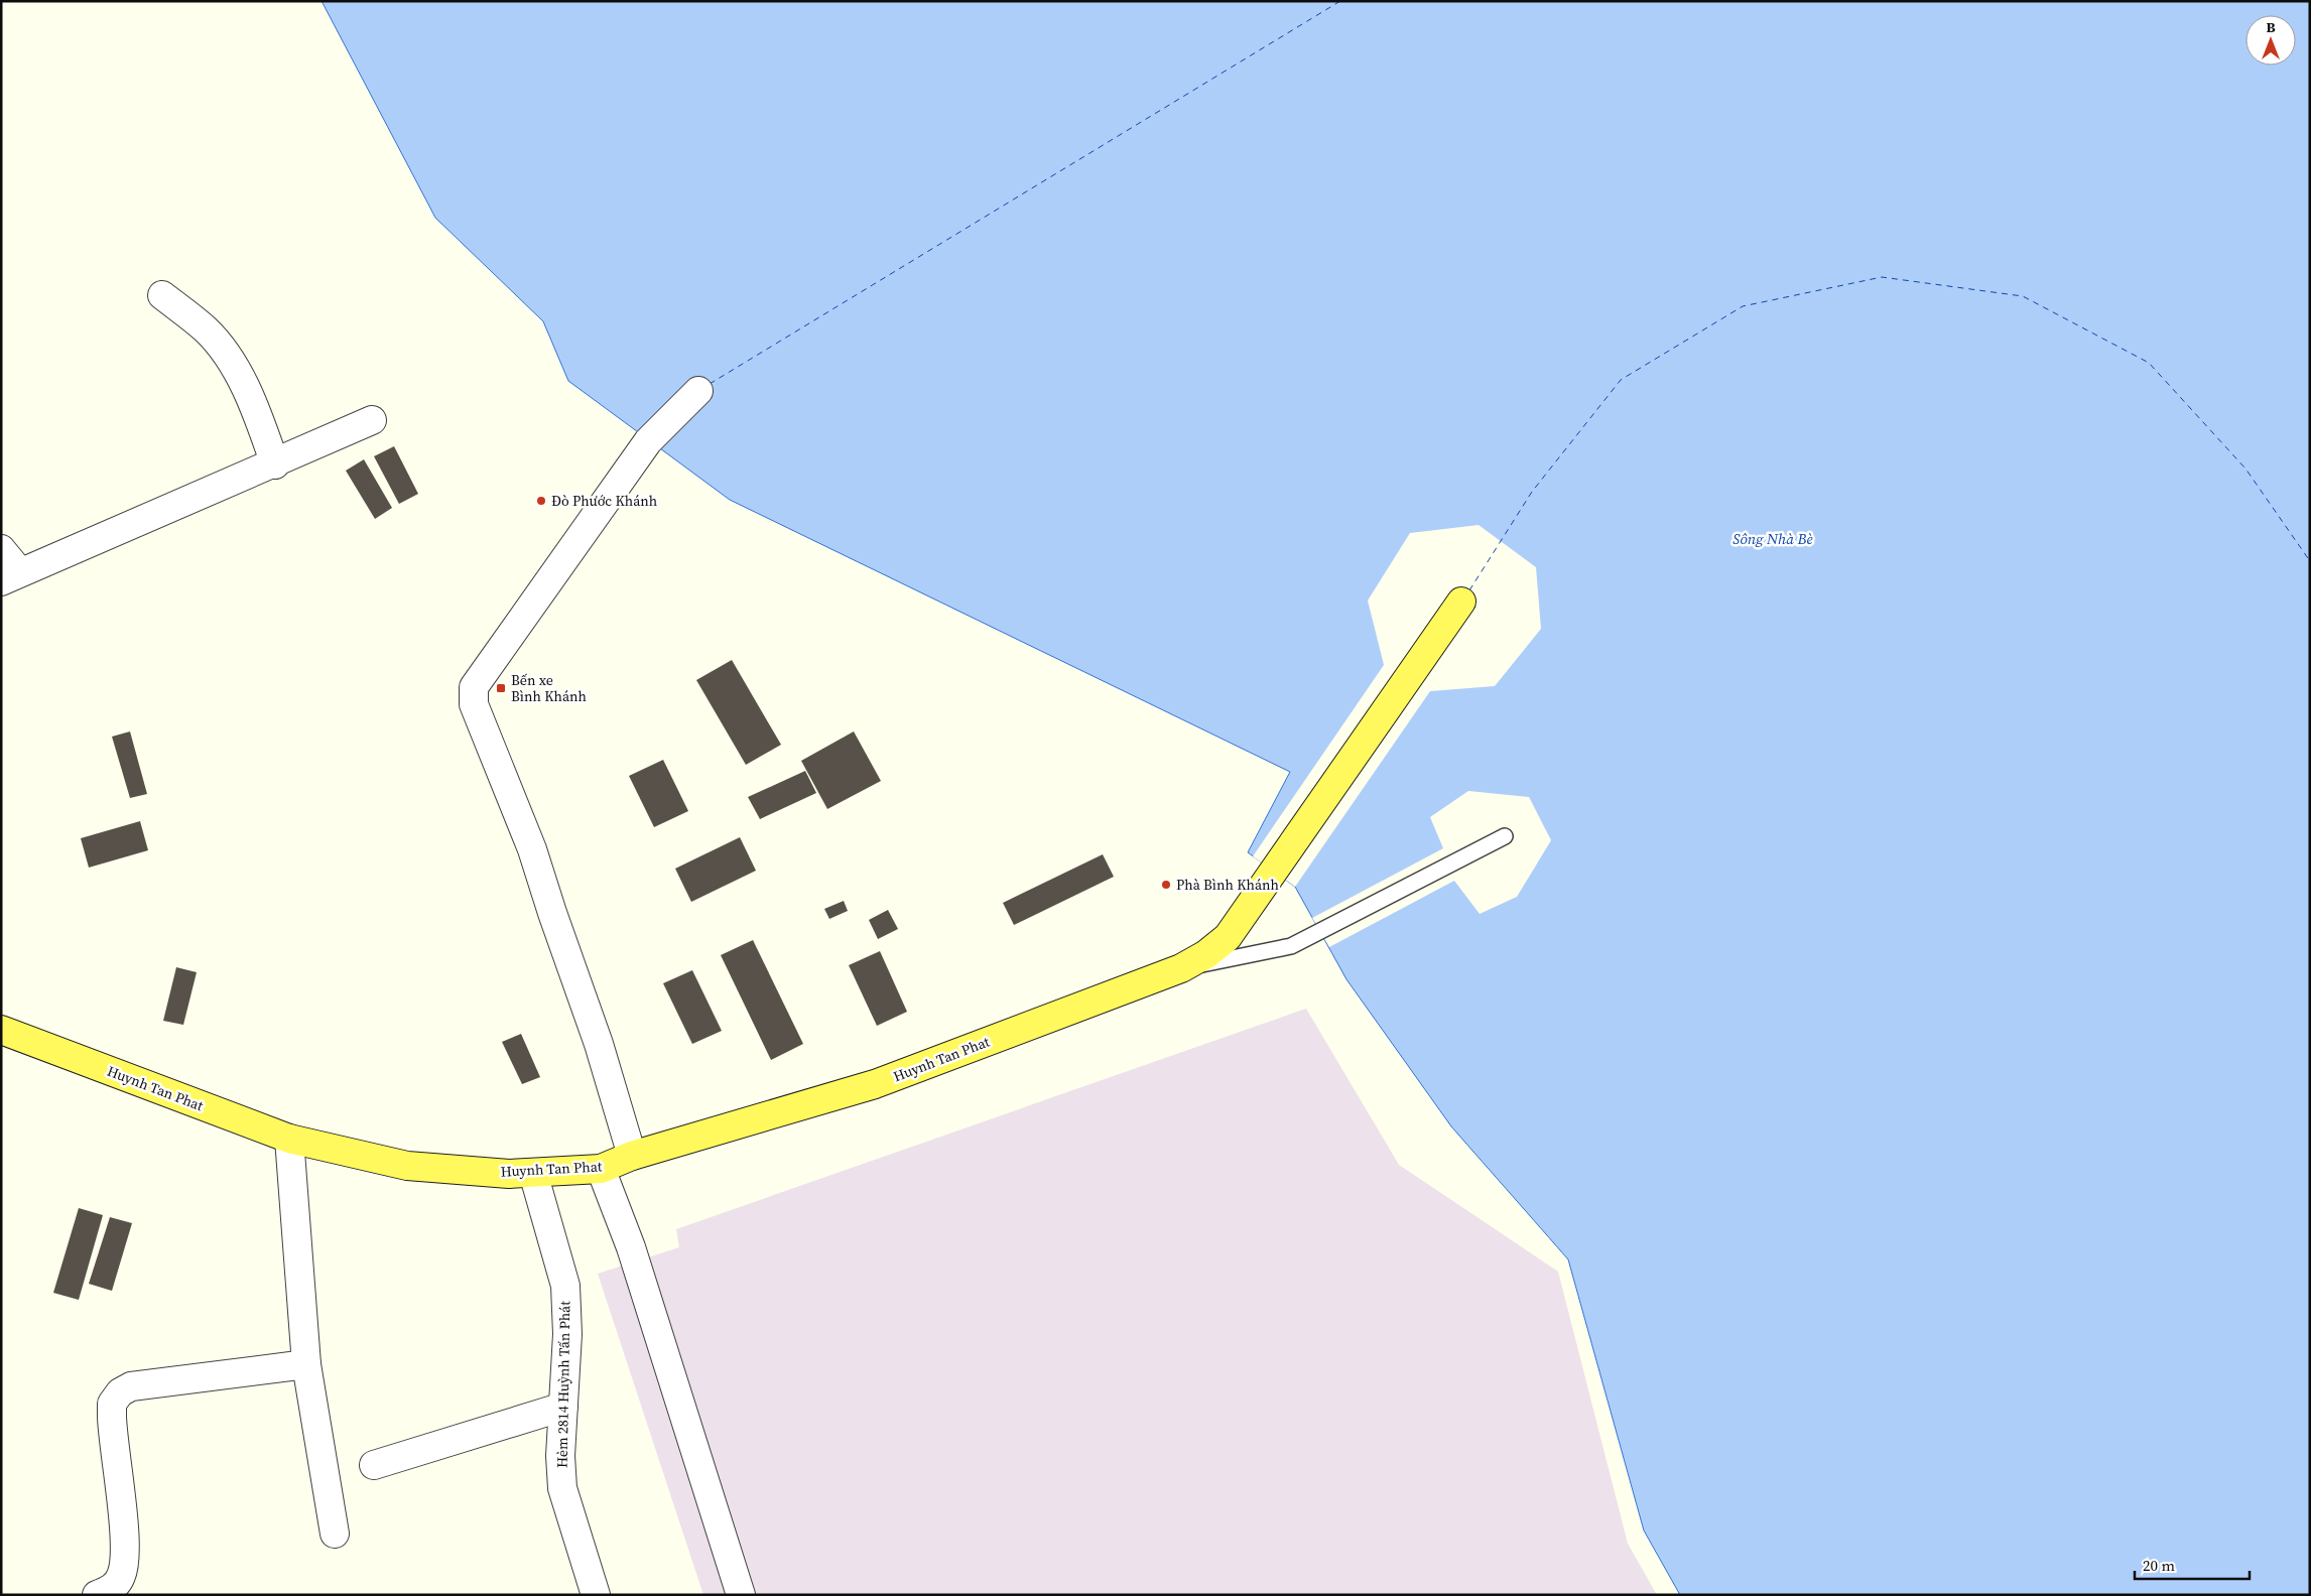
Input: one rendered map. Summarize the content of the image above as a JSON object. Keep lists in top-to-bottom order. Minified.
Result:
{"streets":{"main road":["Huynh Tan Phat"],"street":["Hẻm 2814 Huỳnh Tấn Phát"]},"crossings":[["Huynh Tan Phat","Hẻm 2814 Huỳnh Tấn Phát"]],"water":["Sông Nhà Bè"],"places":{"other":["Đò Phước Khánh","Phà Bình Khánh"],"transit":["Bến xe Bình Khánh"]},"scale_bar":"20 m","north":"top"}
